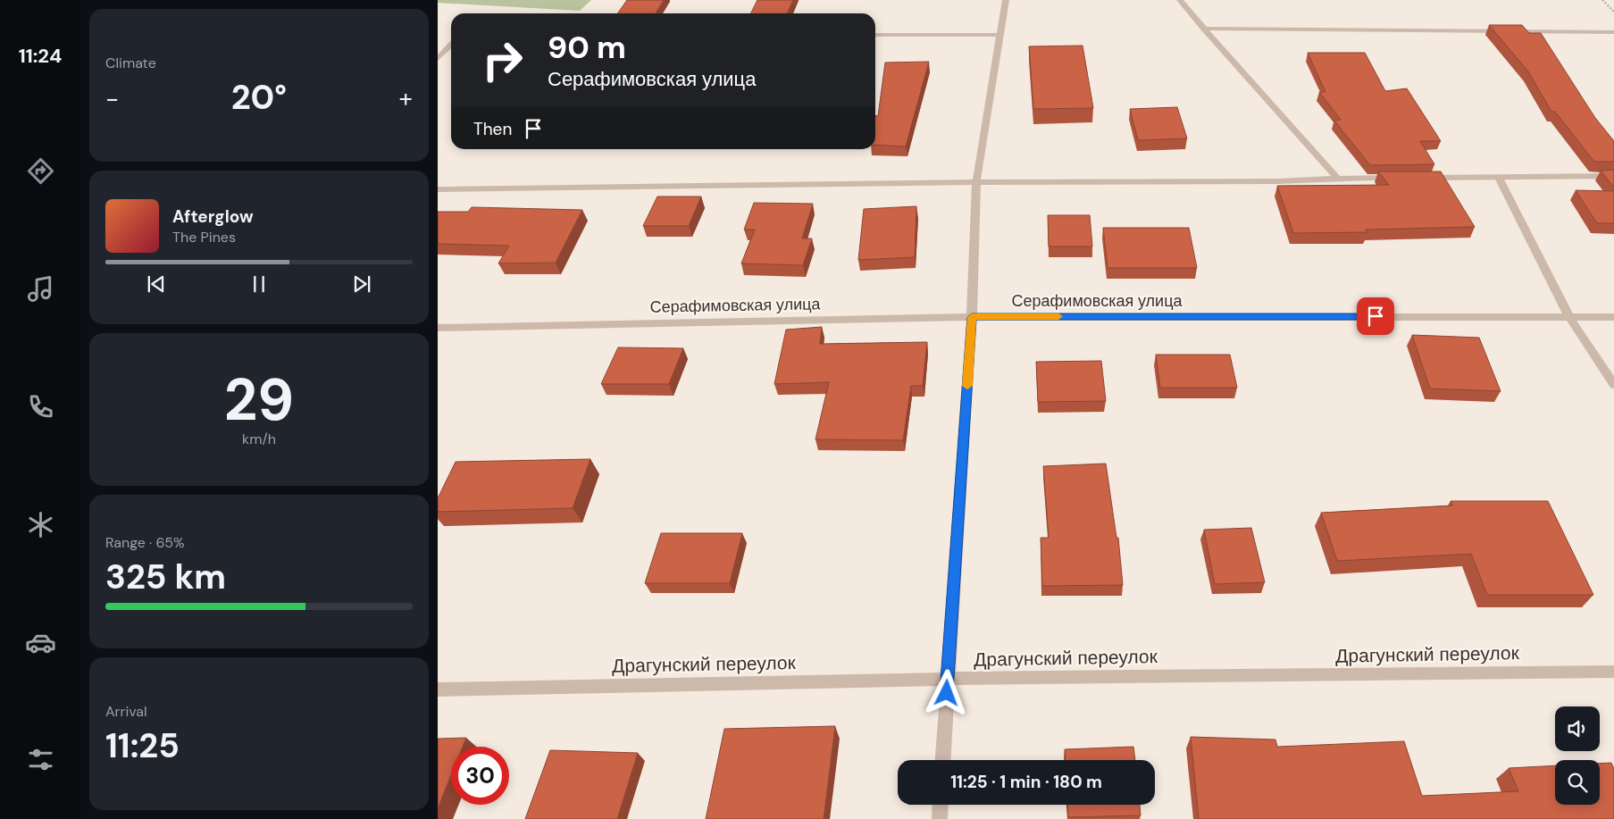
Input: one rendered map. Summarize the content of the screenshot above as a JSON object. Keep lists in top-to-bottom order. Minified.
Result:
{"streets":{"street":["Серафимовская улица","Драгунский переулок"]},"page":{"tabs":"11:24","tile":["Climate",["29","km/h"],["Range · 65%","325 km"],["Arrival","11:25"]],"turn":["90 m","Серафимовская улица"],"heat":["−","20°","+"],"then":"Then","song":["Afterglow","The Pines"],"limit":"30","trip":"11:25 · 1 min · 180 m"}}
